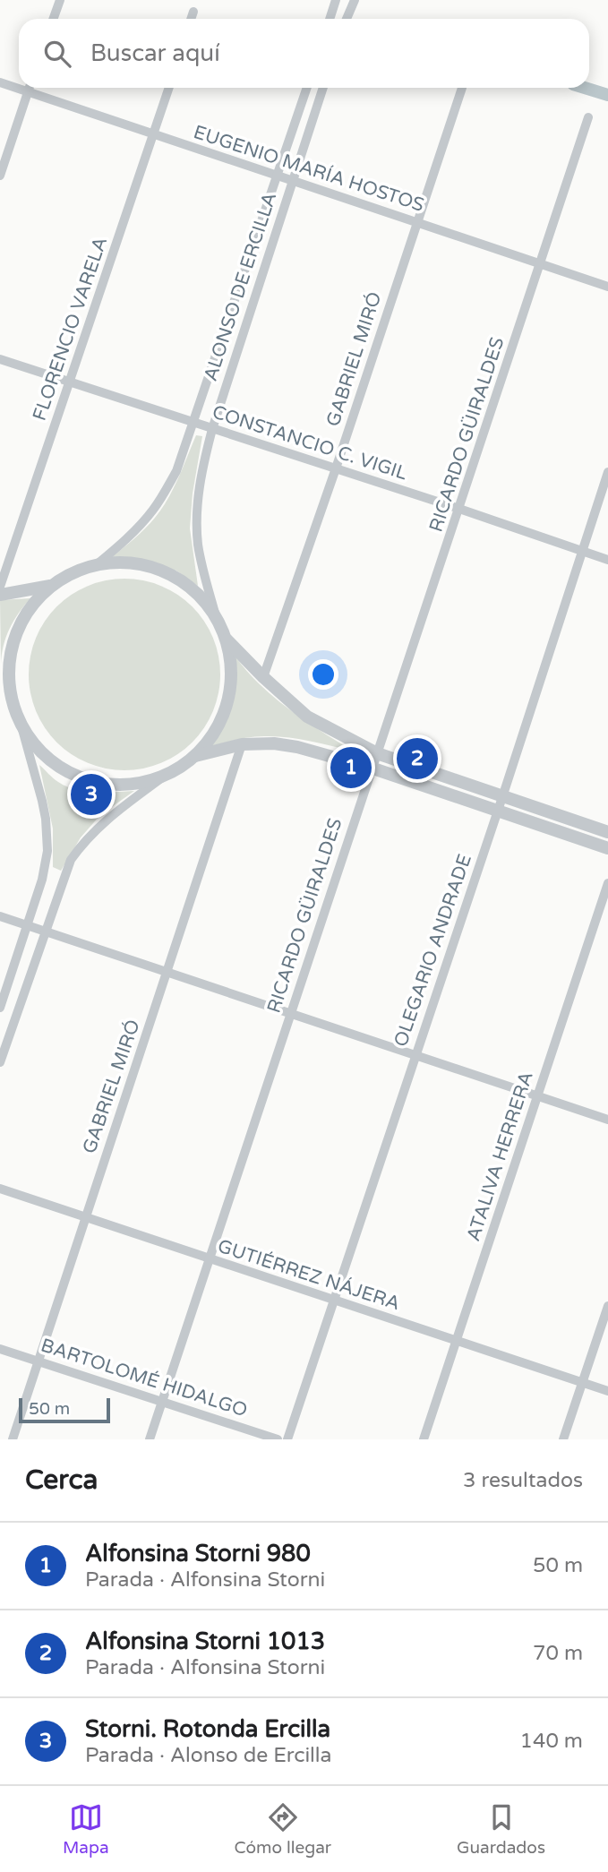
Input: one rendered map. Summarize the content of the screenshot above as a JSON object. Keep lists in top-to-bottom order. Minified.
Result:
{"streets":{"street":["EUGENIO MARÍA HOSTOS","ALONSO DE ERCILLA","FLORENCIO VARELA","GABRIEL MIRÓ","RICARDO GÜIRALDES","CONSTANCIO C. VIGIL","OLEGARIO ANDRADE","ATALIVA HERRERA","GUTIÉRREZ NÁJERA","BARTOLOMÉ HIDALGO"]},"crossings":[["EUGENIO MARÍA HOSTOS","ALONSO DE ERCILLA"],["EUGENIO MARÍA HOSTOS","FLORENCIO VARELA"],["EUGENIO MARÍA HOSTOS","GABRIEL MIRÓ"],["EUGENIO MARÍA HOSTOS","RICARDO GÜIRALDES"],["ALONSO DE ERCILLA","CONSTANCIO C. VIGIL"],["FLORENCIO VARELA","CONSTANCIO C. VIGIL"],["GABRIEL MIRÓ","CONSTANCIO C. VIGIL"],["GABRIEL MIRÓ","GUTIÉRREZ NÁJERA"],["GABRIEL MIRÓ","BARTOLOMÉ HIDALGO"],["RICARDO GÜIRALDES","CONSTANCIO C. VIGIL"],["RICARDO GÜIRALDES","GUTIÉRREZ NÁJERA"],["RICARDO GÜIRALDES","BARTOLOMÉ HIDALGO"],["CONSTANCIO C. VIGIL","OLEGARIO ANDRADE"],["OLEGARIO ANDRADE","GUTIÉRREZ NÁJERA"],["ATALIVA HERRERA","GUTIÉRREZ NÁJERA"]],"scale_bar":"50 m","page":{"search":"Buscar aquí","pins":["2","1","3"],"scale":"50 m","heading":["Cerca","3 resultados"],"list":[{"mark":"1","name":"Alfonsina Storni 980","note":"Parada · Alfonsina Storni","value":"50 m"},{"mark":"2","name":"Alfonsina Storni 1013","note":"Parada · Alfonsina Storni","value":"70 m"},{"mark":"3","name":"Storni. Rotonda Ercilla","note":"Parada · Alonso de Ercilla","value":"140 m"}],"nav":["Mapa","Cómo llegar","Guardados"]}}
